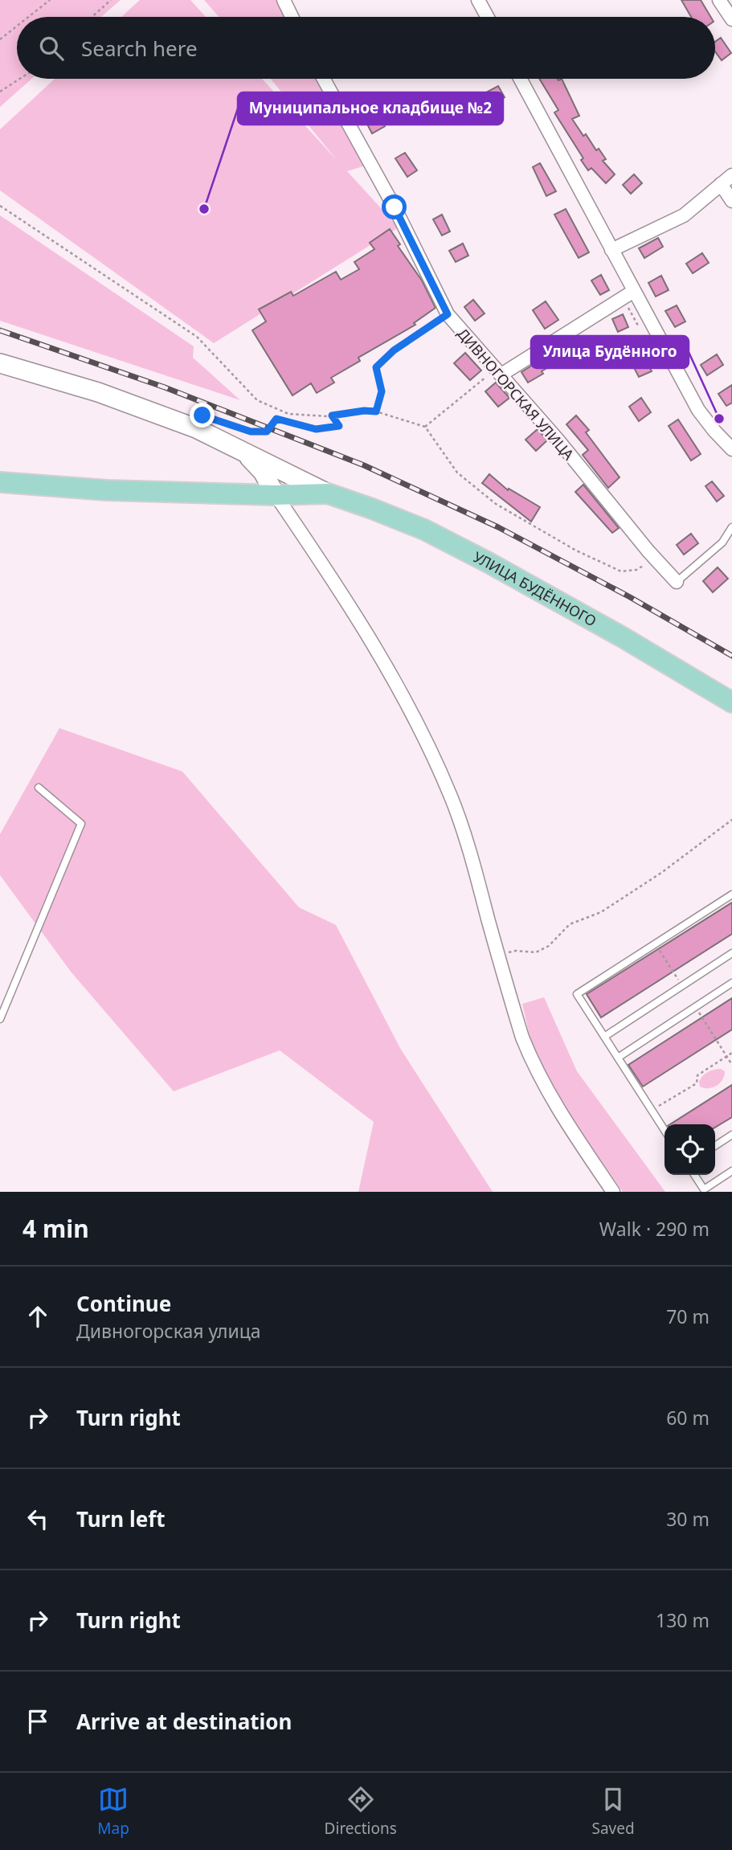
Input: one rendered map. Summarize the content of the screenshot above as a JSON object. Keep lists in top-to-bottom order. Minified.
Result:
{"streets":{"main road":["УЛИЦА БУДЁННОГО"],"street":["ДИВНОГОРСКАЯ УЛИЦА"]},"places":["Муниципальное кладбище №2","Улица Будённого"],"page":{"search":"Search here","heading":["4 min","Walk · 290 m"],"list":[["Continue","Дивногорская улица","70 m"],["Turn right","60 m"],["Turn left","30 m"],["Turn right","130 m"],"Arrive at destination"],"nav":["Map","Directions","Saved"]}}
